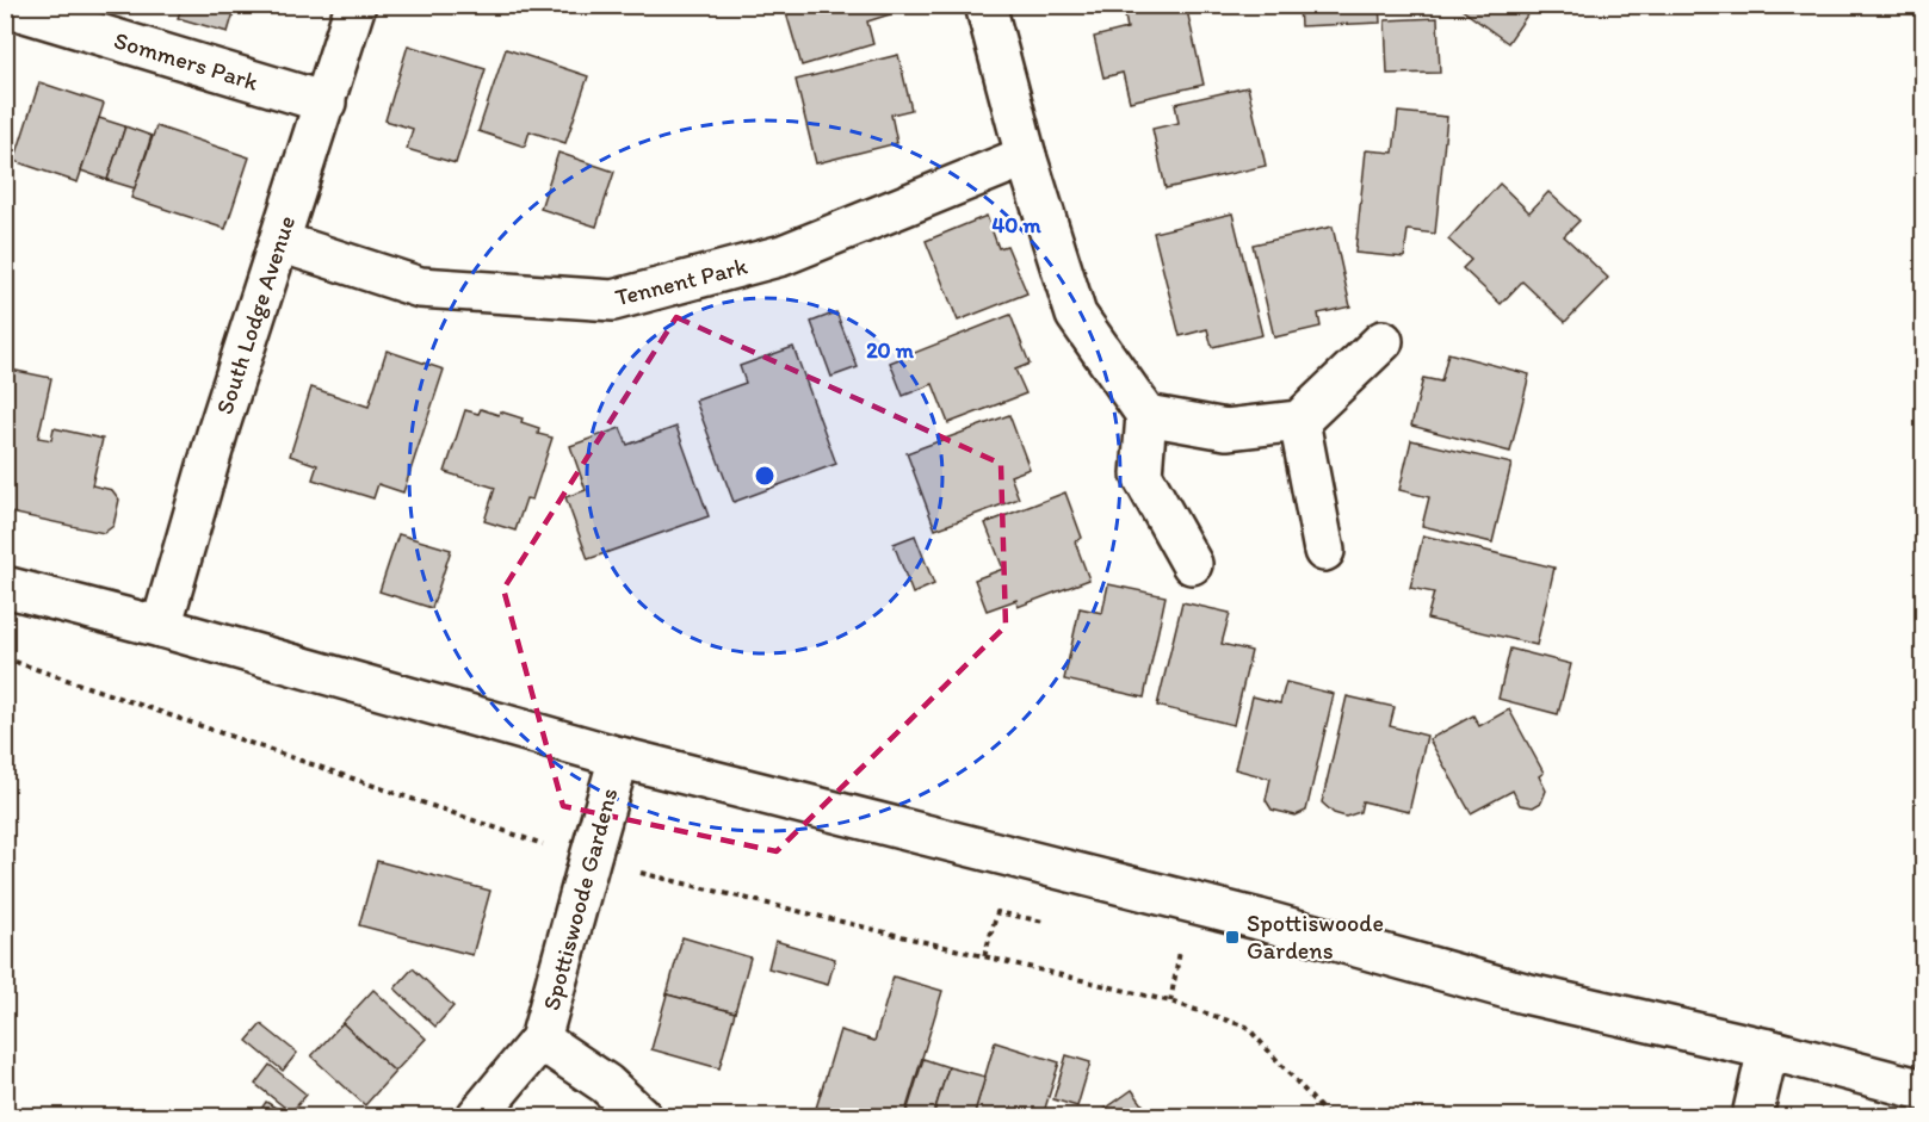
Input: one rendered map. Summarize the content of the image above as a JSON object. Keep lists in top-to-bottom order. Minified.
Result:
{"streets":{"street":["Sommers Park","Tennent Park","South Lodge Avenue","Spottiswoode Gardens"]},"crossings":[["Sommers Park","South Lodge Avenue"],["Tennent Park","South Lodge Avenue"]],"places":{"transit":["Spottiswoode Gardens"]},"rings":["40 m","20 m"]}
